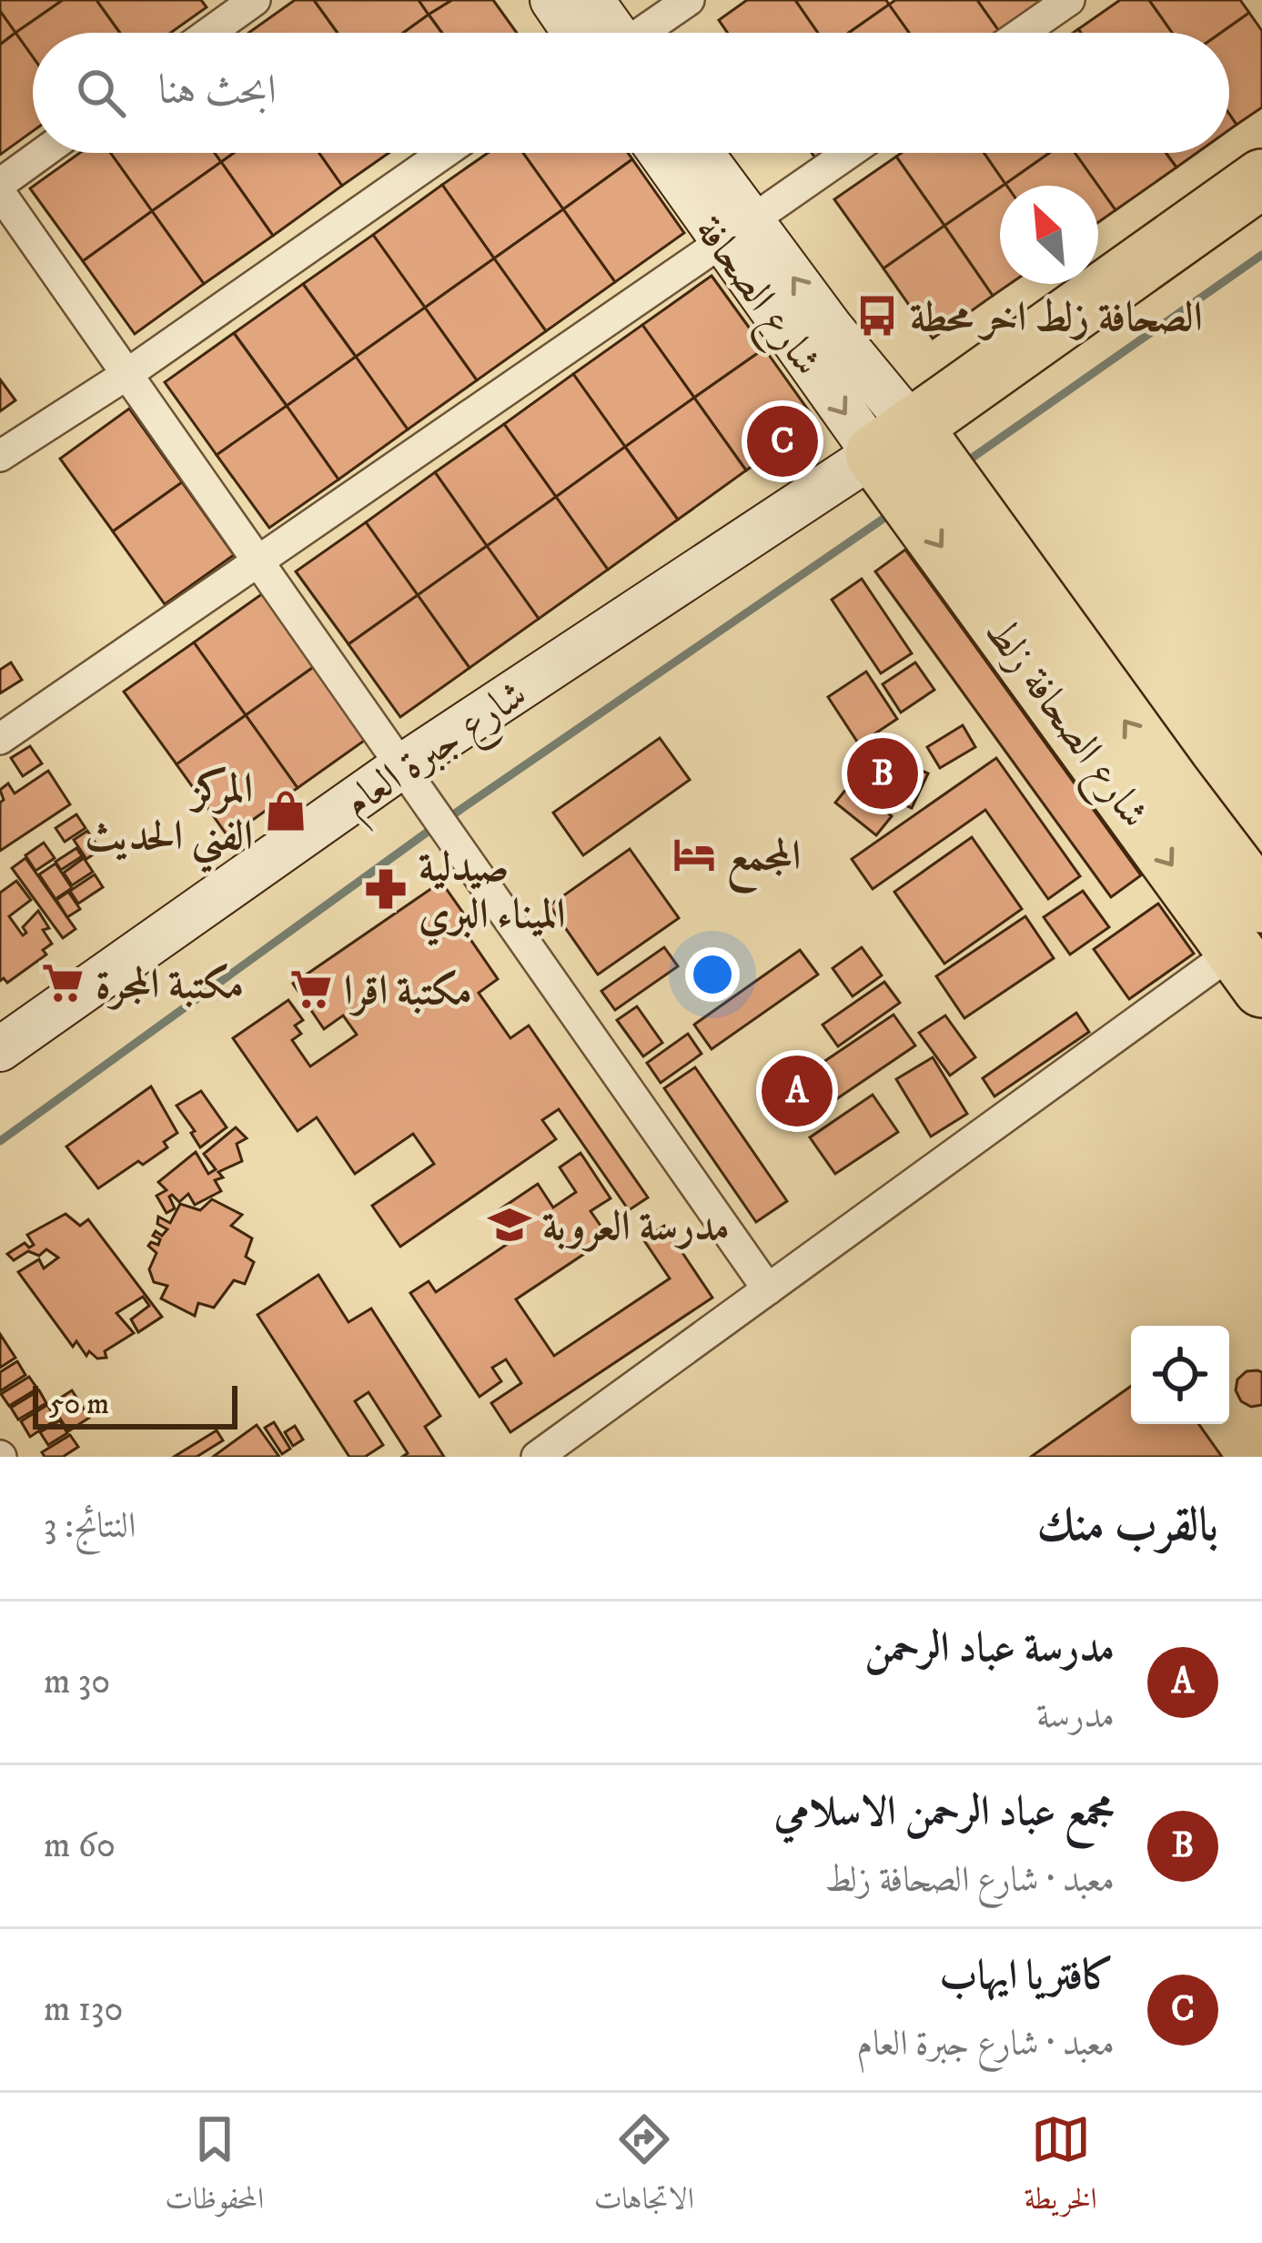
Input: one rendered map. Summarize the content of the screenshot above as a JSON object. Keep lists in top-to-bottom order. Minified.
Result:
{"streets":{"highway":["شارع الصحافة زلط"],"main road":["شارع الصحافة","شارع جبرة العام"]},"crossings":[["شارع الصحافة","شارع الصحافة زلط"],["شارع الصحافة","شارع جبرة العام"],["شارع الصحافة زلط","شارع جبرة العام"]],"places":{"bus stop":["الصحافة زلط اخر محطة"],"shop":["المركز الفني الحديث"],"hotel":["المجمع"],"pharmacy":["صيدلية الميناء البري"],"supermarket":["مكتبة المجرة","مكتبة اقرا"],"school or university":["مدرسة العروبة"]},"scale_bar":"50 m","north":"top left","page":{"search":"ابحث هنا","pins":["C","B","A"],"scale":"50 m","heading":["بالقرب منك","النتائج: 3"],"list":[{"mark":"A","name":"مدرسة عباد الرحمن","note":"مدرسة","value":"30 m"},{"mark":"B","name":"مجمع عباد الرحمن الاسلامي","note":"معبد · شارع الصحافة زلط","value":"60 m"},{"mark":"C","name":"كافتريا ايهاب","note":"معبد · شارع جبرة العام","value":"130 m"}],"nav":["الخريطة","الاتجاهات","المحفوظات"]}}
